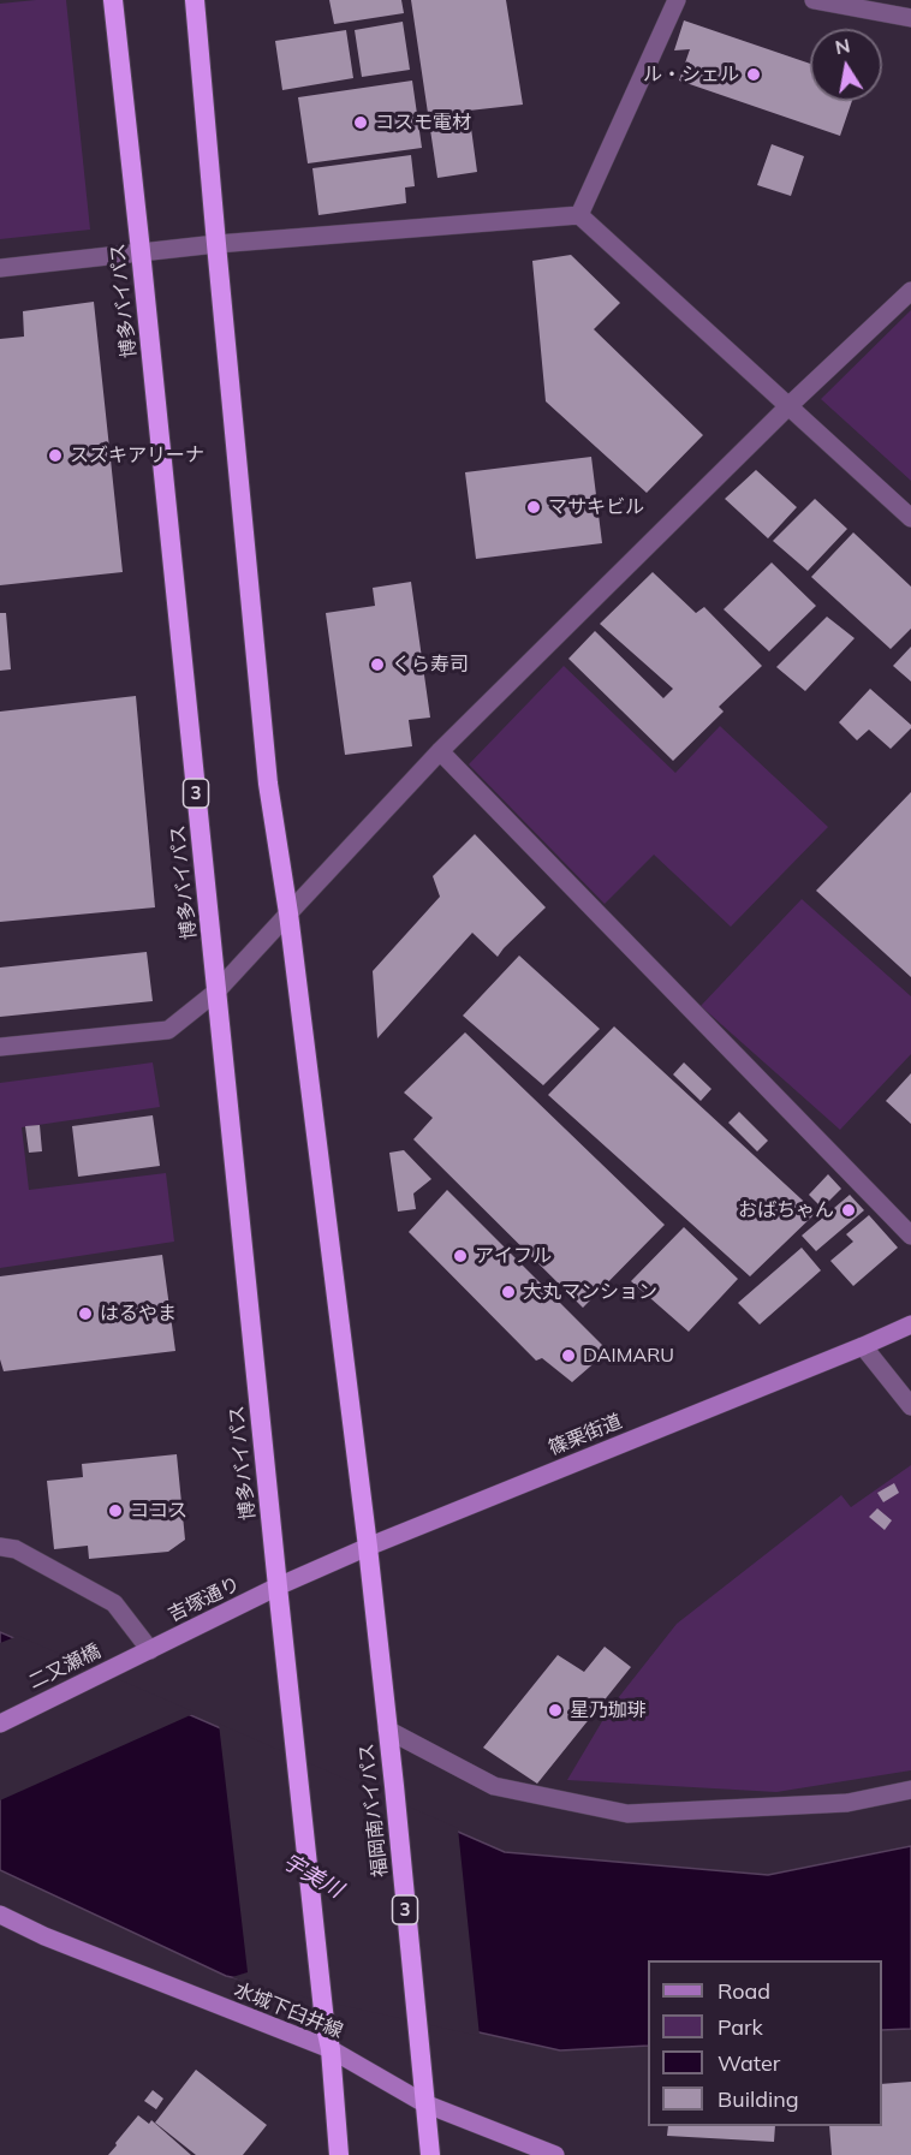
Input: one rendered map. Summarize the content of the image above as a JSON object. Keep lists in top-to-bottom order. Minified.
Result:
{"streets":{"highway":["博多バイパス","3","福岡南バイパス"],"main road":["篠栗街道","吉塚通り","二又瀬橋","水城下臼井線"]},"crossings":[["博多バイパス","3"],["博多バイパス","篠栗街道"],["博多バイパス","吉塚通り"],["3","篠栗街道"],["3","吉塚通り"],["3","福岡南バイパス"],["3","水城下臼井線"],["篠栗街道","吉塚通り"],["篠栗街道","福岡南バイパス"],["吉塚通り","二又瀬橋"],["福岡南バイパス","水城下臼井線"]],"water":["宇美川"],"places":["ル・シェル","コスモ電材","スズキアリーナ","マサキビル","くら寿司","おばちゃん","アイフル","大丸マンション","はるやま","DAIMARU","ココス","星乃珈琲"],"legend":["Road","Park","Water","Building"],"north":"top"}
